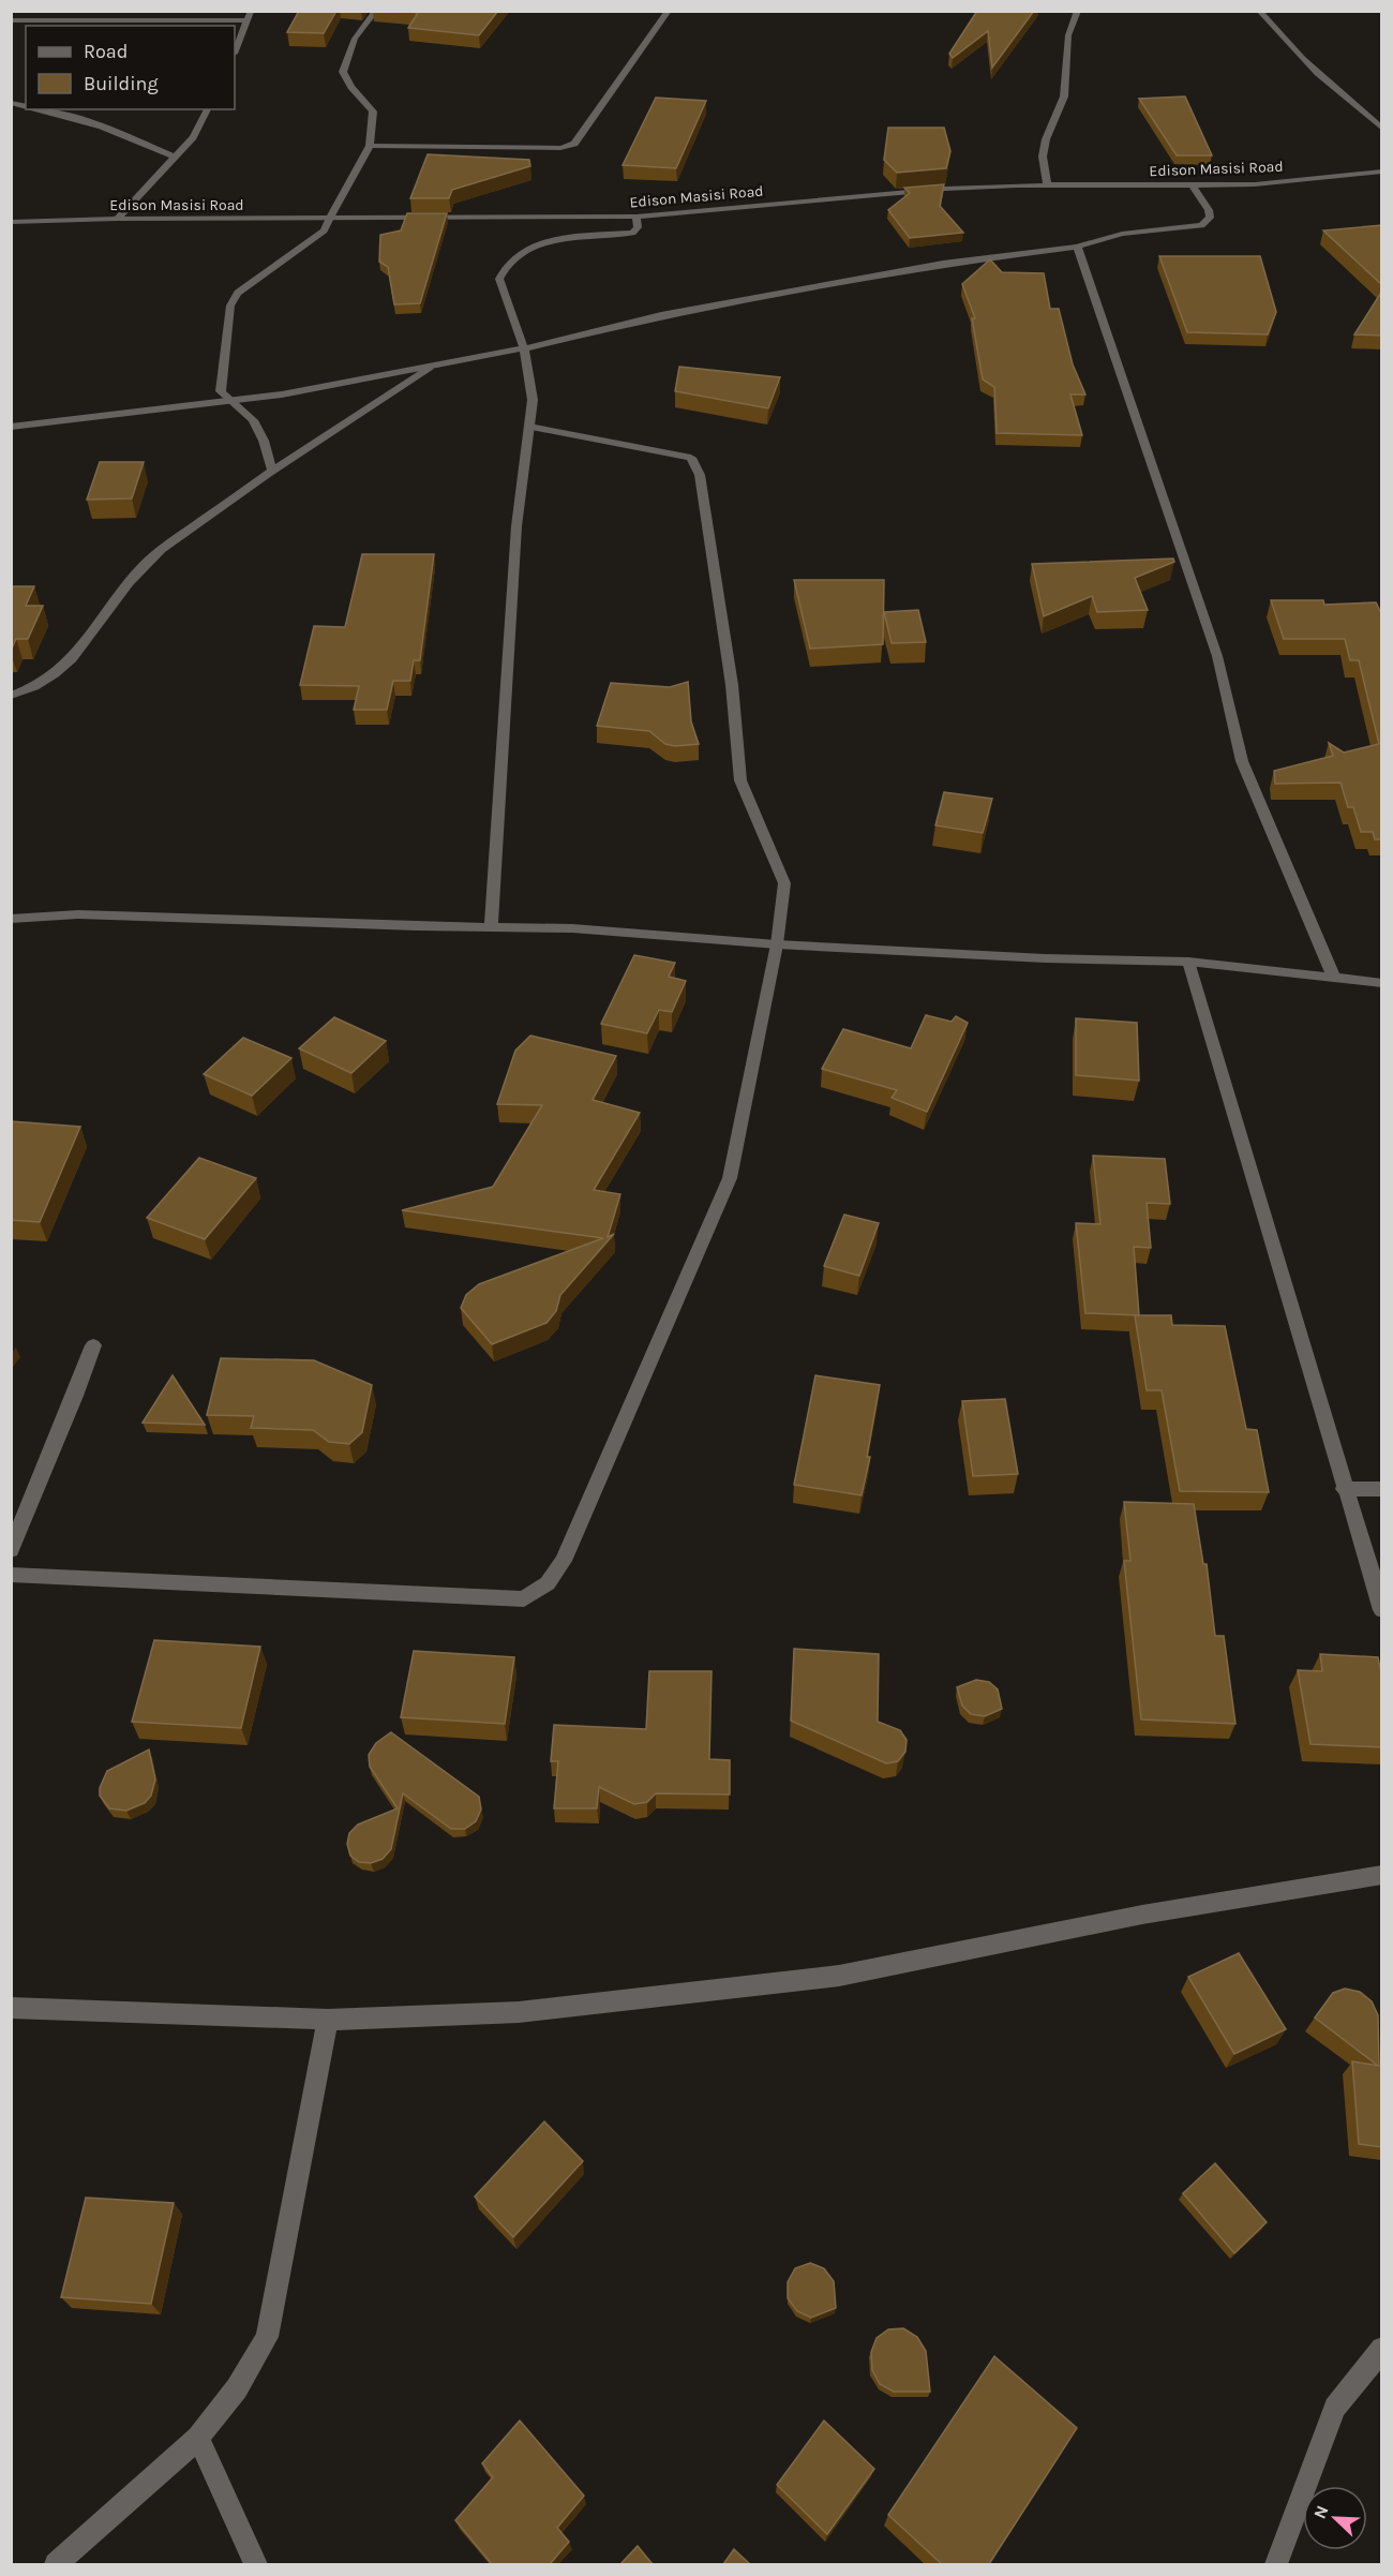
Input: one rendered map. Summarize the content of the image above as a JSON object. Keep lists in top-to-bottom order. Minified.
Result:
{"streets":{"street":["Edison Masisi Road"]},"legend":["Road","Building"],"north":"top left"}
